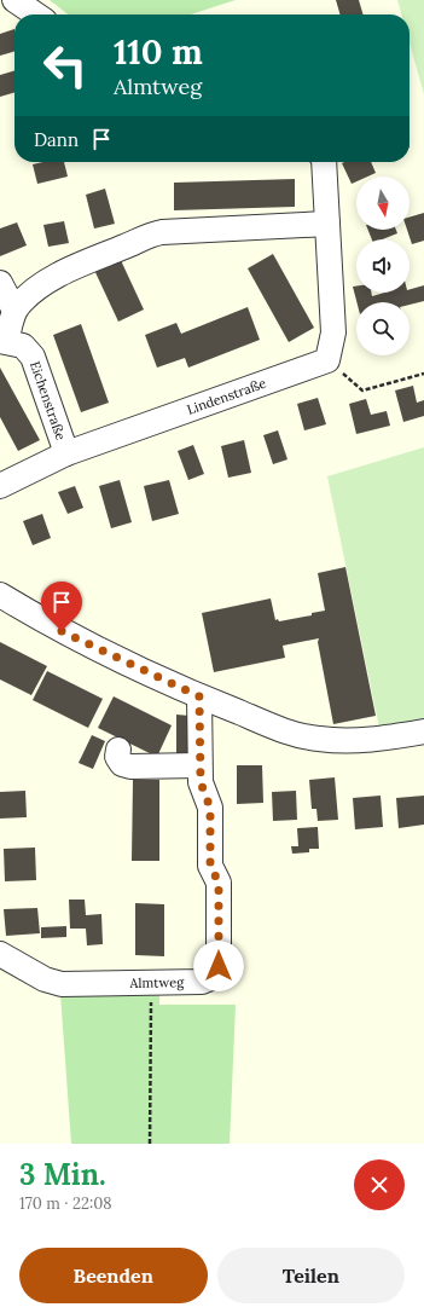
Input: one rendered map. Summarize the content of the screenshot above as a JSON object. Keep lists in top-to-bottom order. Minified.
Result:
{"streets":{"street":["Lindenstraße","Eichenstraße","Almtweg"]},"crossings":[["Lindenstraße","Eichenstraße"]],"north":"bottom","page":{"turn":["110 m","Almtweg"],"then":"Dann","heading":["3 Min.","170 m · 22:08"],"buttons":["Beenden","Teilen"]}}
